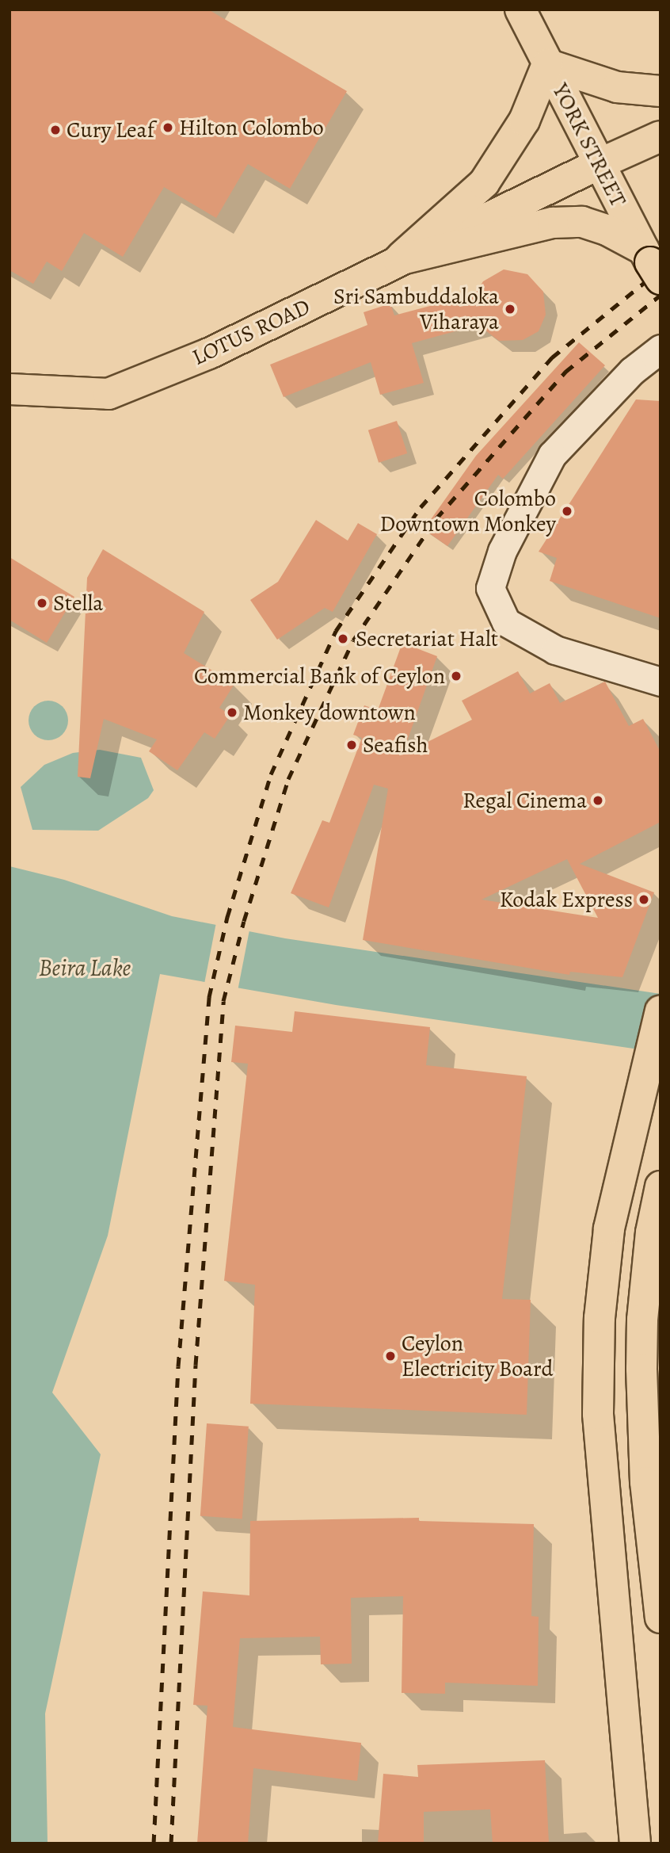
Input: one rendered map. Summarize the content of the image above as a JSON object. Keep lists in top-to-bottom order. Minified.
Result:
{"streets":{"main road":["YORK STREET","LOTUS ROAD"]},"crossings":[["YORK STREET","LOTUS ROAD"]],"water":["Beira Lake"],"places":["Hilton Colombo","Cury Leaf","Sri Sambuddaloka Viharaya","Colombo Downtown Monkey","Stella","Secretariat Halt","Commercial Bank of Ceylon","Monkey downtown","Seafish","Regal Cinema","Kodak Express","Ceylon Electricity Board"]}
